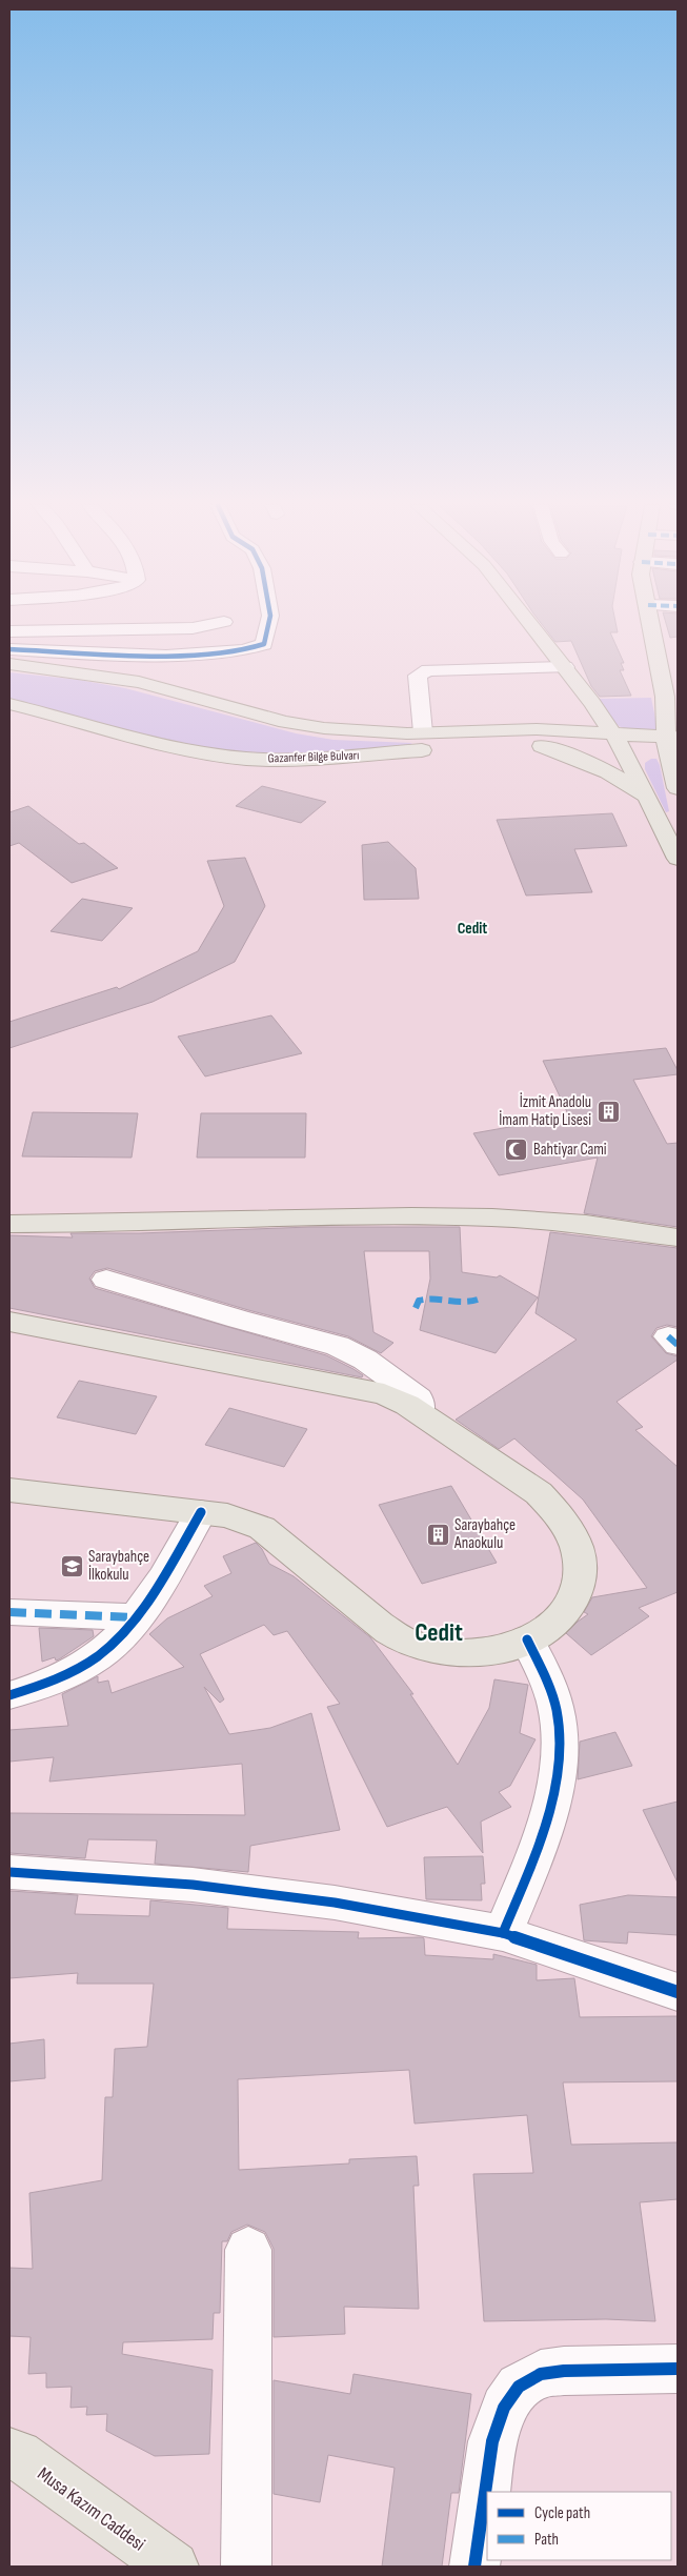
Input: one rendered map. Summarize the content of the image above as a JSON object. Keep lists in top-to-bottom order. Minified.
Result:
{"streets":{"main road":["Gazanfer Bilge Bulvarı","Musa Kazım Caddesi"]},"districts":["Cedit","Cedit"],"places":{"building":["İzmit Anadolu İmam Hatip Lisesi","Saraybahçe Anaokulu"],"mosque":["Bahtiyar Cami"],"school or university":["Saraybahçe İlkokulu"]},"legend":["Cycle path","Path"]}
